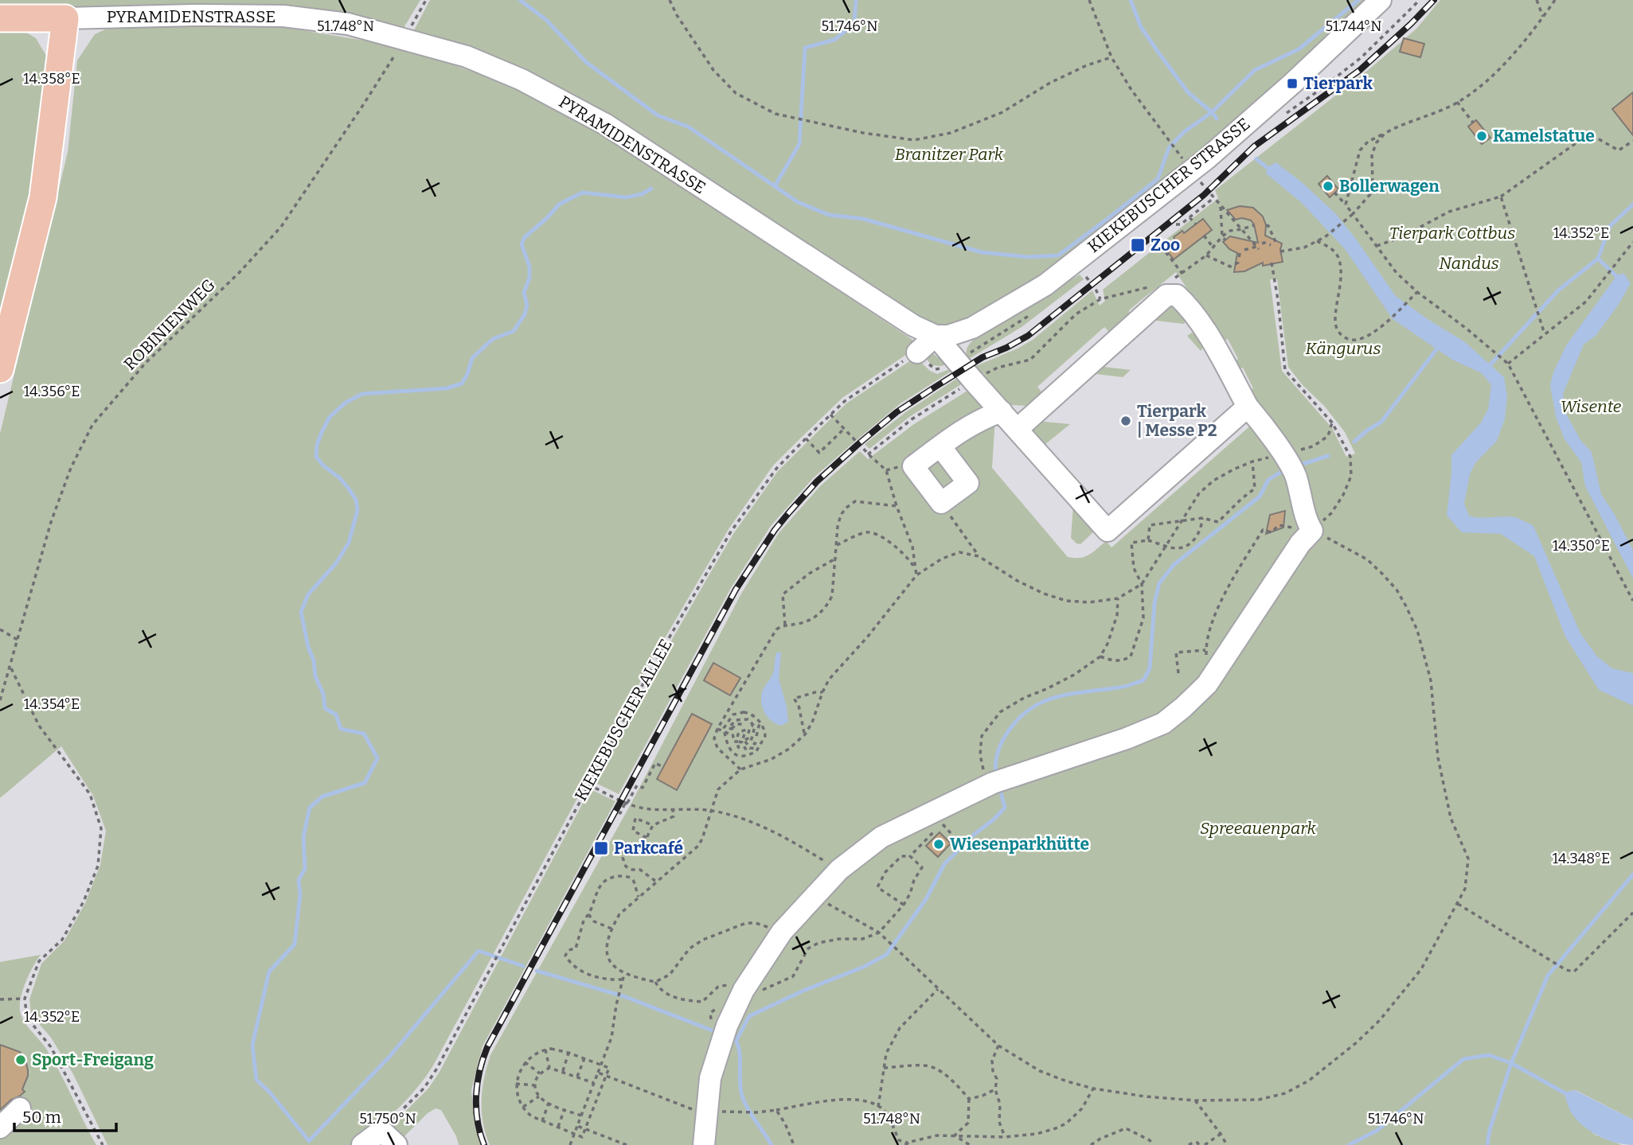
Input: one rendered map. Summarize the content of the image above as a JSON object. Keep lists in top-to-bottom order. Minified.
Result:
{"streets":{"main road":["PYRAMIDENSTRASSE"],"street":["KIEKEBUSCHER STRASSE"],"path":["ROBINIENWEG","KIEKEBUSCHER ALLEE"]},"crossings":[["PYRAMIDENSTRASSE","KIEKEBUSCHER STRASSE"],["PYRAMIDENSTRASSE","ROBINIENWEG"]],"parks":["Branitzer Park","Tierpark Cottbus","Nandus","Kängurus","Wisente","Spreeauenpark"],"places":{"transit":["Tierpark","Zoo","Parkcafé"],"other":["Kamelstatue","Bollerwagen","Tierpark | Messe P2","Wiesenparkhütte","Sport-Freigang"]},"scale_bar":"50 m","coordinates":["51.748°N","51.746°N","51.744°N","14.358°E","14.352°E","14.356°E","14.350°E","14.354°E","14.348°E","51.750°N"]}
